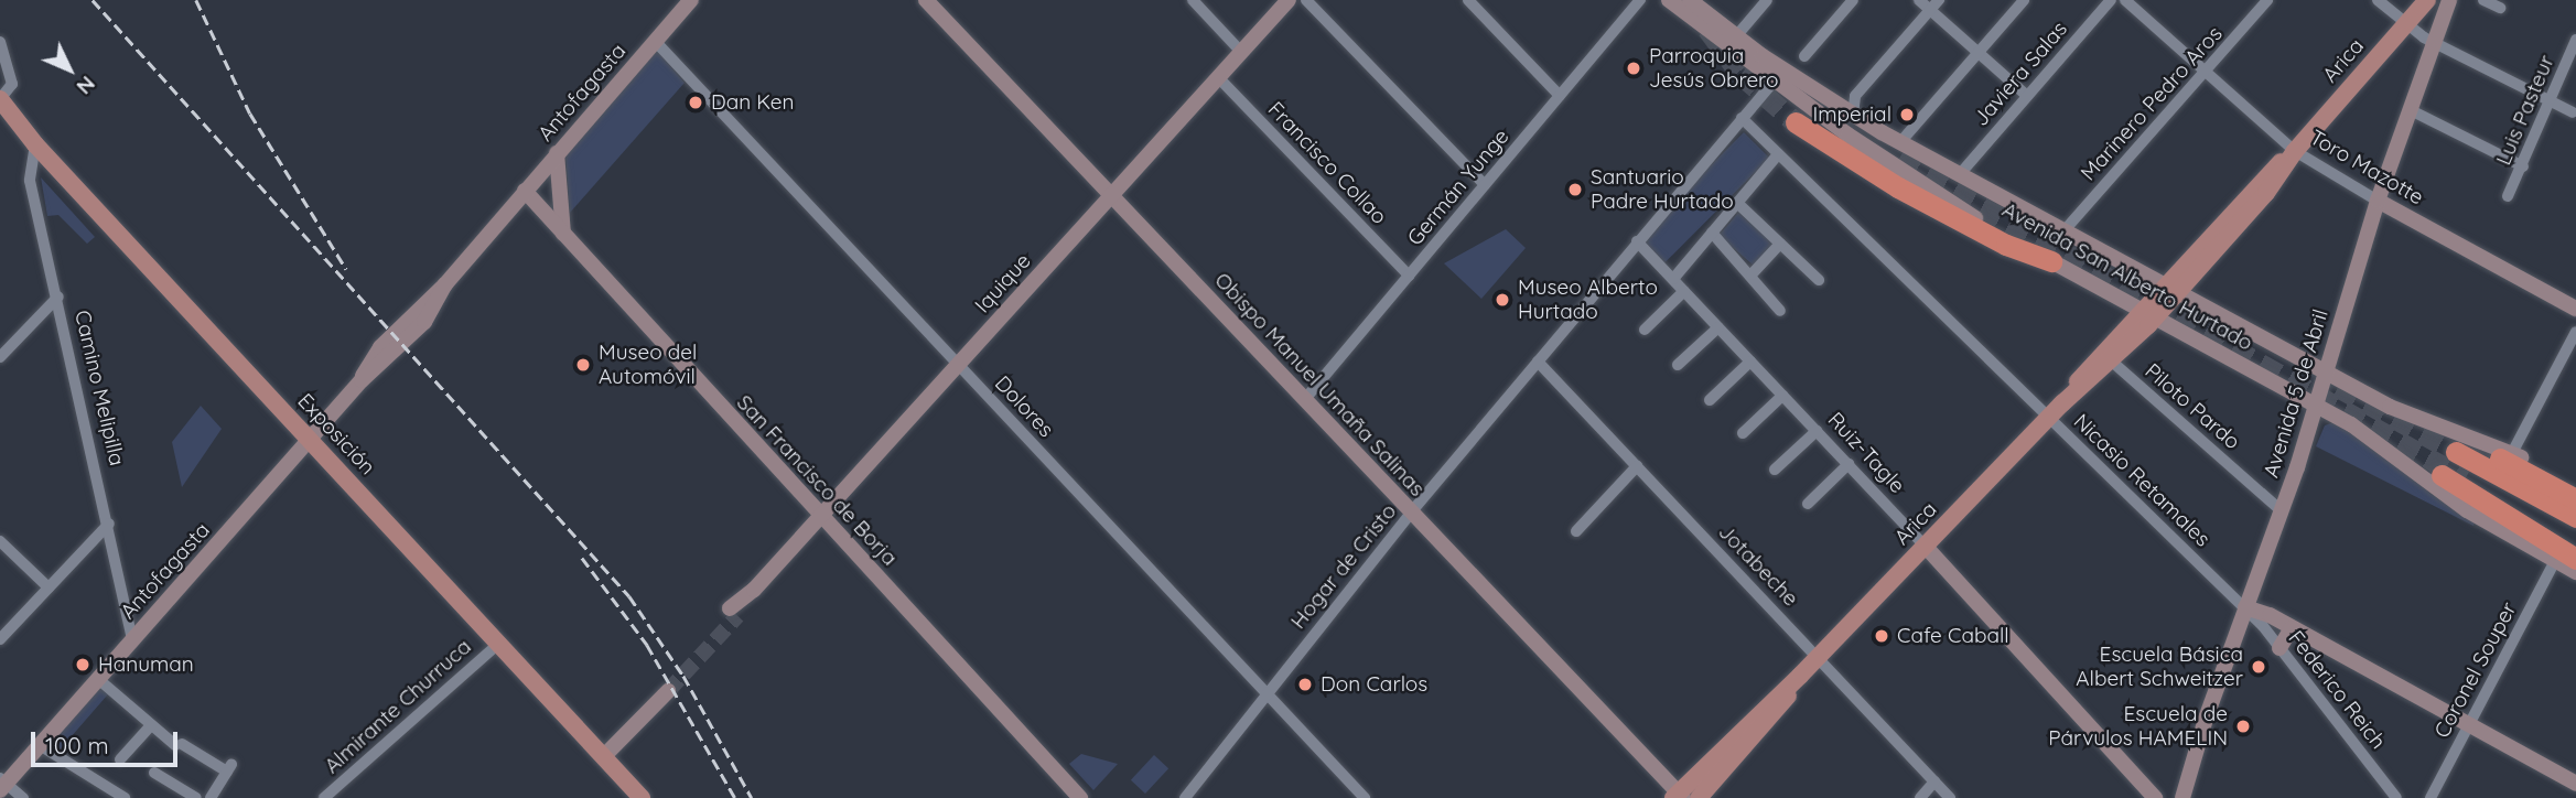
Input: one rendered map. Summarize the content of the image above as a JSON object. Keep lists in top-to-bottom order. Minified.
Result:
{"streets":{"main road":["Arica","Exposición"],"street":["Javiera Salas","Antofagasta","Marinero Pedro Aros","Luis Pasteur","Francisco Collao","Toro Mazotte","Germán Yunge","Avenida San Alberto Hurtado","Iquique","Obispo Manuel Umaña Salinas","Camino Melipilla","Avenida 5 de Abril","Dolores","Piloto Pardo","Ruiz-Tagle","San Francisco de Borja","Nicasio Retamales","Jotabeche","Hogar de Cristo","Coronel Souper","Federico Reich","Almirante Churruca"]},"crossings":[["Arica","Toro Mazotte"],["Arica","Avenida San Alberto Hurtado"],["Arica","Obispo Manuel Umaña Salinas"],["Arica","Piloto Pardo"],["Arica","Ruiz-Tagle"],["Arica","Nicasio Retamales"],["Arica","Jotabeche"],["Javiera Salas","Avenida San Alberto Hurtado"],["Antofagasta","Camino Melipilla"],["Antofagasta","Dolores"],["Antofagasta","Exposición"],["Antofagasta","San Francisco de Borja"],["Marinero Pedro Aros","Toro Mazotte"],["Marinero Pedro Aros","Avenida San Alberto Hurtado"],["Francisco Collao","Germán Yunge"],["Francisco Collao","Iquique"],["Toro Mazotte","Avenida 5 de Abril"],["Germán Yunge","Obispo Manuel Umaña Salinas"],["Avenida San Alberto Hurtado","Avenida 5 de Abril"],["Avenida San Alberto Hurtado","Hogar de Cristo"],["Avenida San Alberto Hurtado","Coronel Souper"],["Iquique","Obispo Manuel Umaña Salinas"],["Iquique","Dolores"],["Iquique","San Francisco de Borja"],["Obispo Manuel Umaña Salinas","Hogar de Cristo"],["Camino Melipilla","Exposición"],["Avenida 5 de Abril","Piloto Pardo"],["Avenida 5 de Abril","Nicasio Retamales"],["Avenida 5 de Abril","Federico Reich"],["Dolores","Hogar de Cristo"],["Exposición","Almirante Churruca"],["Ruiz-Tagle","Hogar de Cristo"],["Nicasio Retamales","Hogar de Cristo"],["Nicasio Retamales","Coronel Souper"],["Nicasio Retamales","Federico Reich"],["Jotabeche","Hogar de Cristo"]],"places":["Parroquia Jesús Obrero","Dan Ken","Imperial","Santuario Padre Hurtado","Museo Alberto Hurtado","Museo del Automóvil","Cafe Caball","Hanuman","Escuela Básica Albert Schweitzer","Don Carlos","Escuela de Párvulos HAMELIN"],"scale_bar":"100 m","north":"bottom right"}
